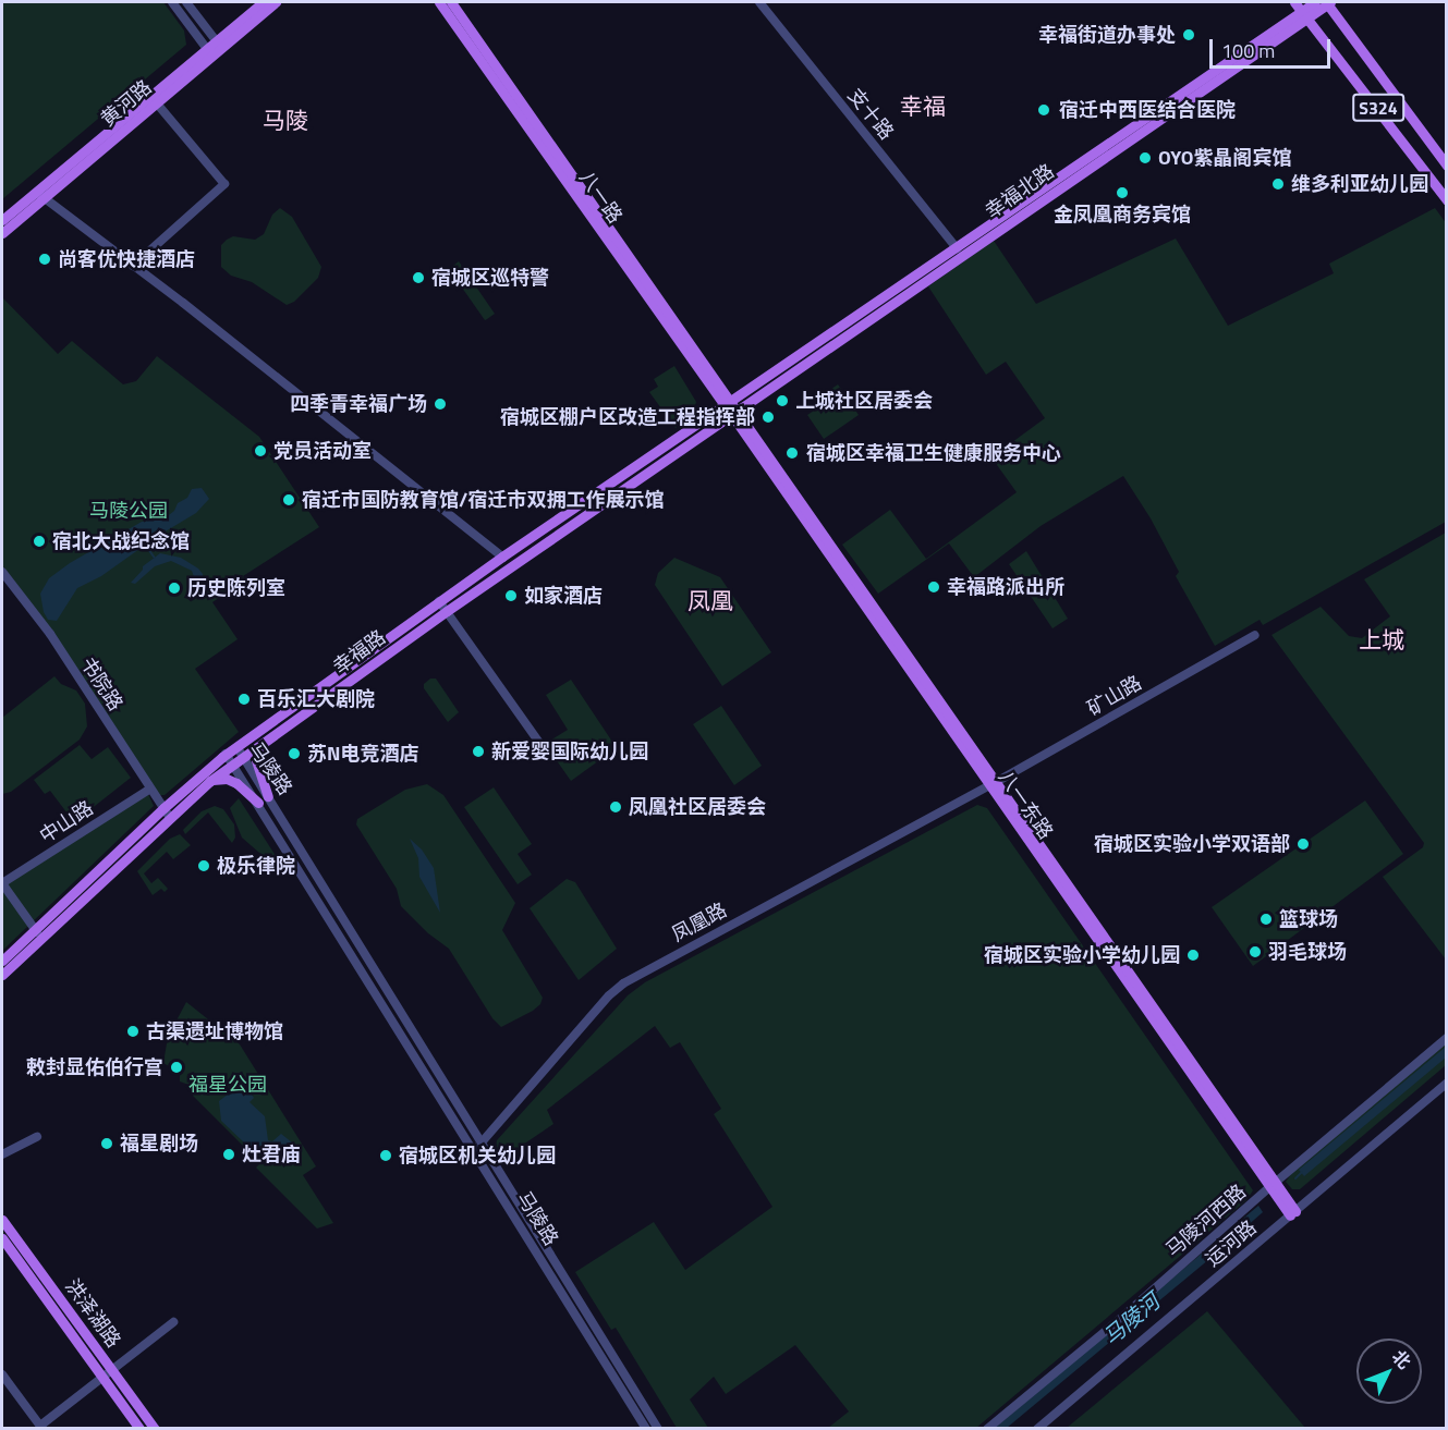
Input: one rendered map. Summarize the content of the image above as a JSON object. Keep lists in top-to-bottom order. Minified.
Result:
{"streets":{"main road":["黄河路","S324","幸福北路","八一路","幸福路","马陵路","八一东路","洪泽湖路"],"street":["支十路","书院路","矿山路","中山路","凤凰路","马陵河西路","运河路"]},"crossings":[["S324","幸福北路"],["支十路","幸福北路"],["幸福北路","八一路"],["幸福北路","幸福路"],["幸福北路","八一东路"],["八一路","幸福路"],["八一路","八一东路"],["幸福路","书院路"],["幸福路","马陵路"],["幸福路","八一东路"],["书院路","中山路"],["矿山路","八一东路"],["矿山路","凤凰路"],["马陵路","凤凰路"],["八一东路","凤凰路"],["八一东路","马陵河西路"],["八一东路","运河路"]],"districts":["幸福","马陵","凤凰","上城"],"water":["马陵河"],"parks":["马陵公园","福星公园"],"places":["幸福街道办事处","宿迁中西医结合医院","OYO紫晶阁宾馆","维多利亚幼儿园","金凤凰商务宾馆","尚客优快捷酒店","宿城区巡特警","上城社区居委会","四季青幸福广场","宿城区棚户区改造工程指挥部","党员活动室","宿城区幸福卫生健康服务中心","宿迁市国防教育馆/宿迁市双拥工作展示馆","宿北大战纪念馆","幸福路派出所","历史陈列室","如家酒店","百乐汇大剧院","新爱婴国际幼儿园","苏N电竞酒店","凤凰社区居委会","宿城区实验小学双语部","极乐律院","篮球场","羽毛球场","宿城区实验小学幼儿园","古渠遗址博物馆","敕封显佑伯行宫","福星剧场","灶君庙","宿城区机关幼儿园"],"scale_bar":"100 m","north":"top right"}
